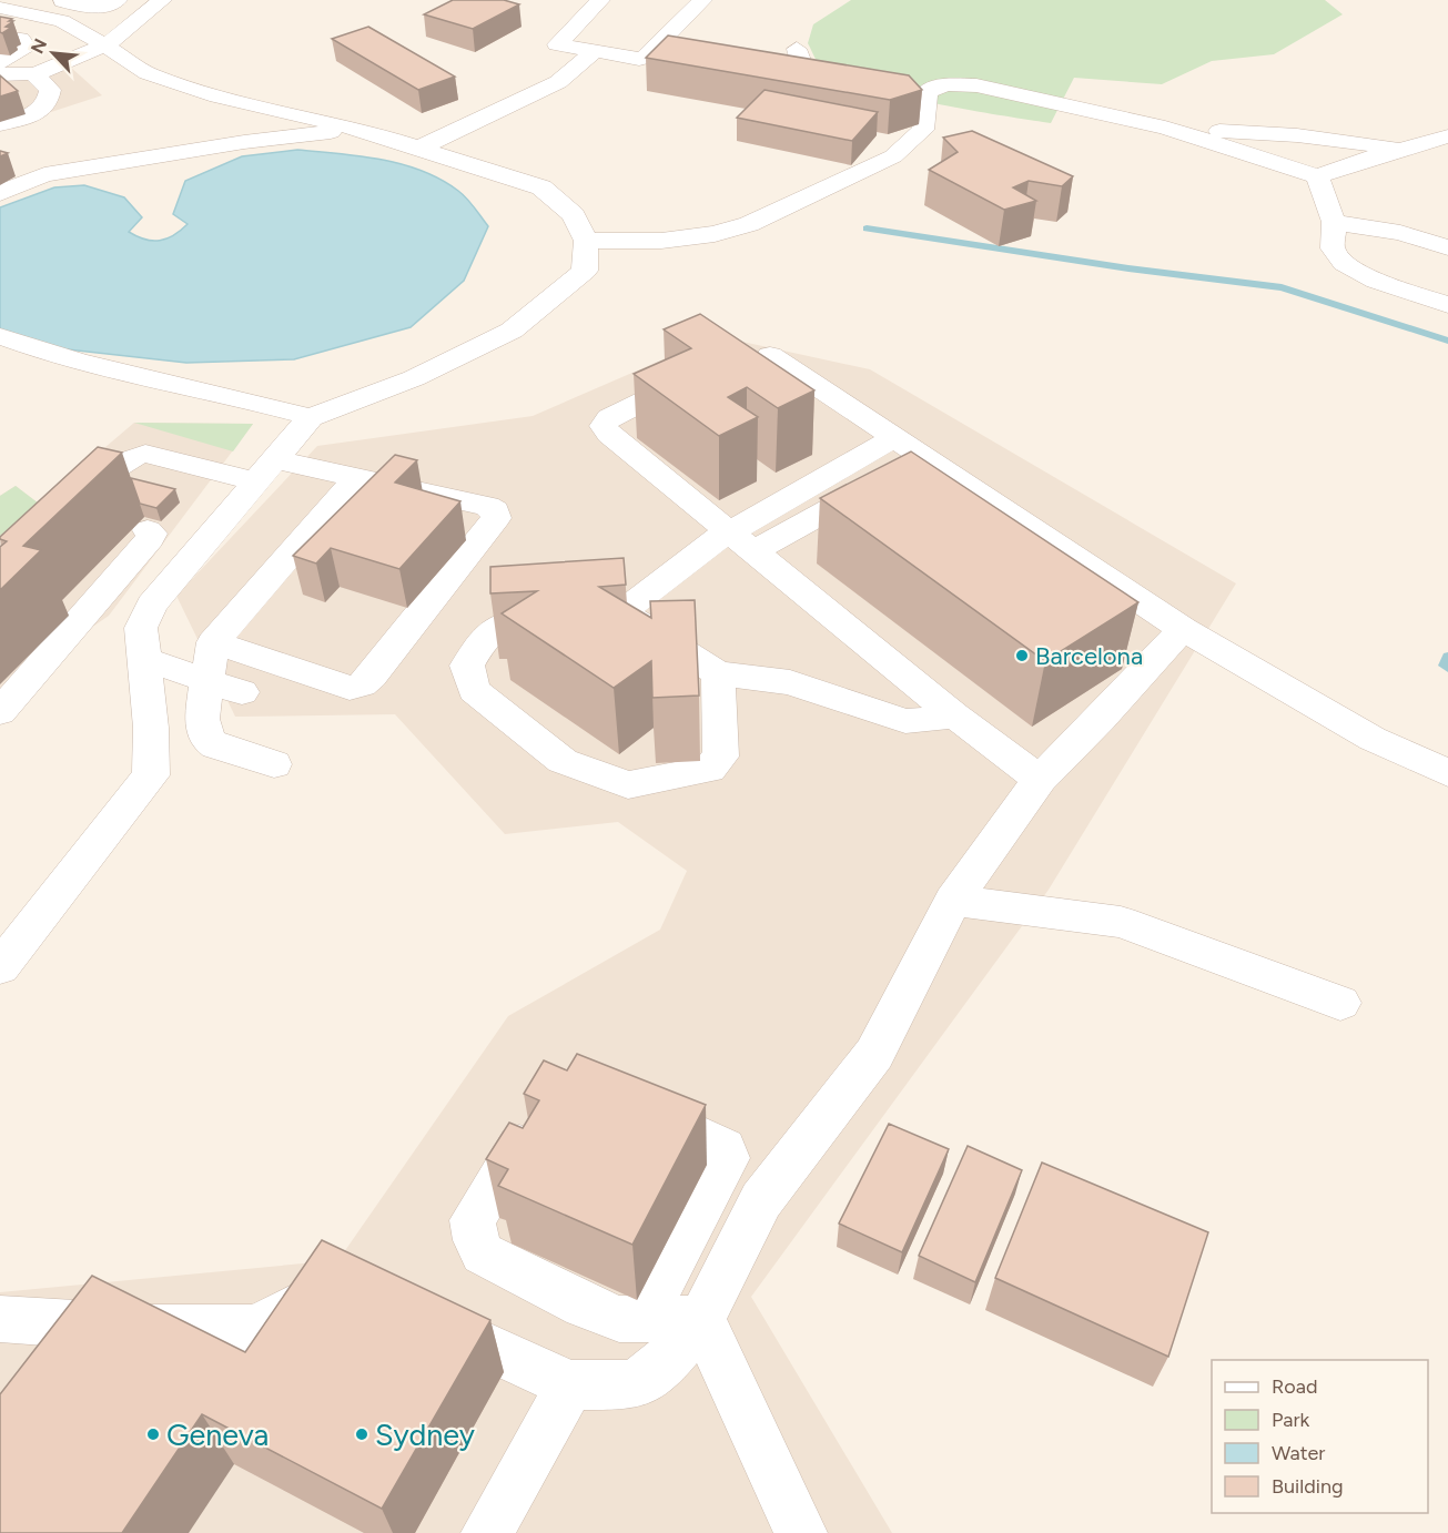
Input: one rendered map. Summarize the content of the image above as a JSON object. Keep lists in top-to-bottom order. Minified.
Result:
{"places":["Barcelona","Geneva","Sydney"],"legend":["Road","Park","Water","Building"],"north":"top left"}
